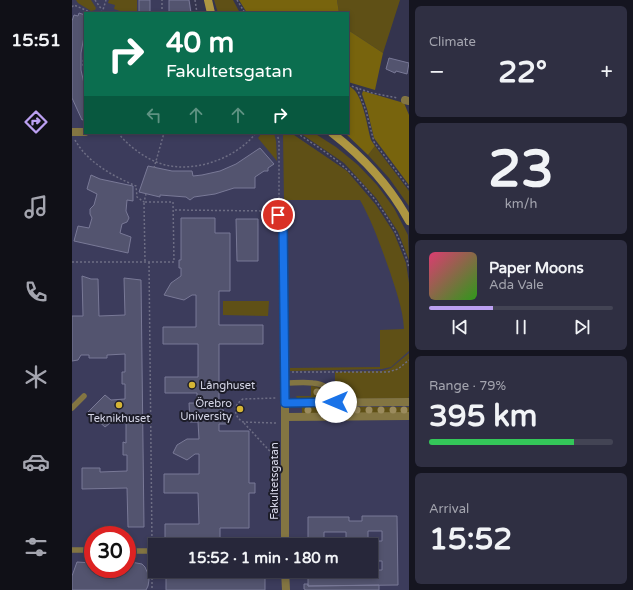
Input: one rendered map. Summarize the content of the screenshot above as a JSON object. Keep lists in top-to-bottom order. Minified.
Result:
{"streets":{"street":["Fakultetsgatan"]},"places":["Långhuset","Teknikhuset","Örebro University"],"page":{"tabs":"15:51","tile":["Climate",["23","km/h"],["Range · 79%","395 km"],["Arrival","15:52"]],"turn":["40 m","Fakultetsgatan"],"heat":["−","22°","+"],"song":["Paper Moons","Ada Vale"],"limit":"30","trip":"15:52 · 1 min · 180 m"}}
